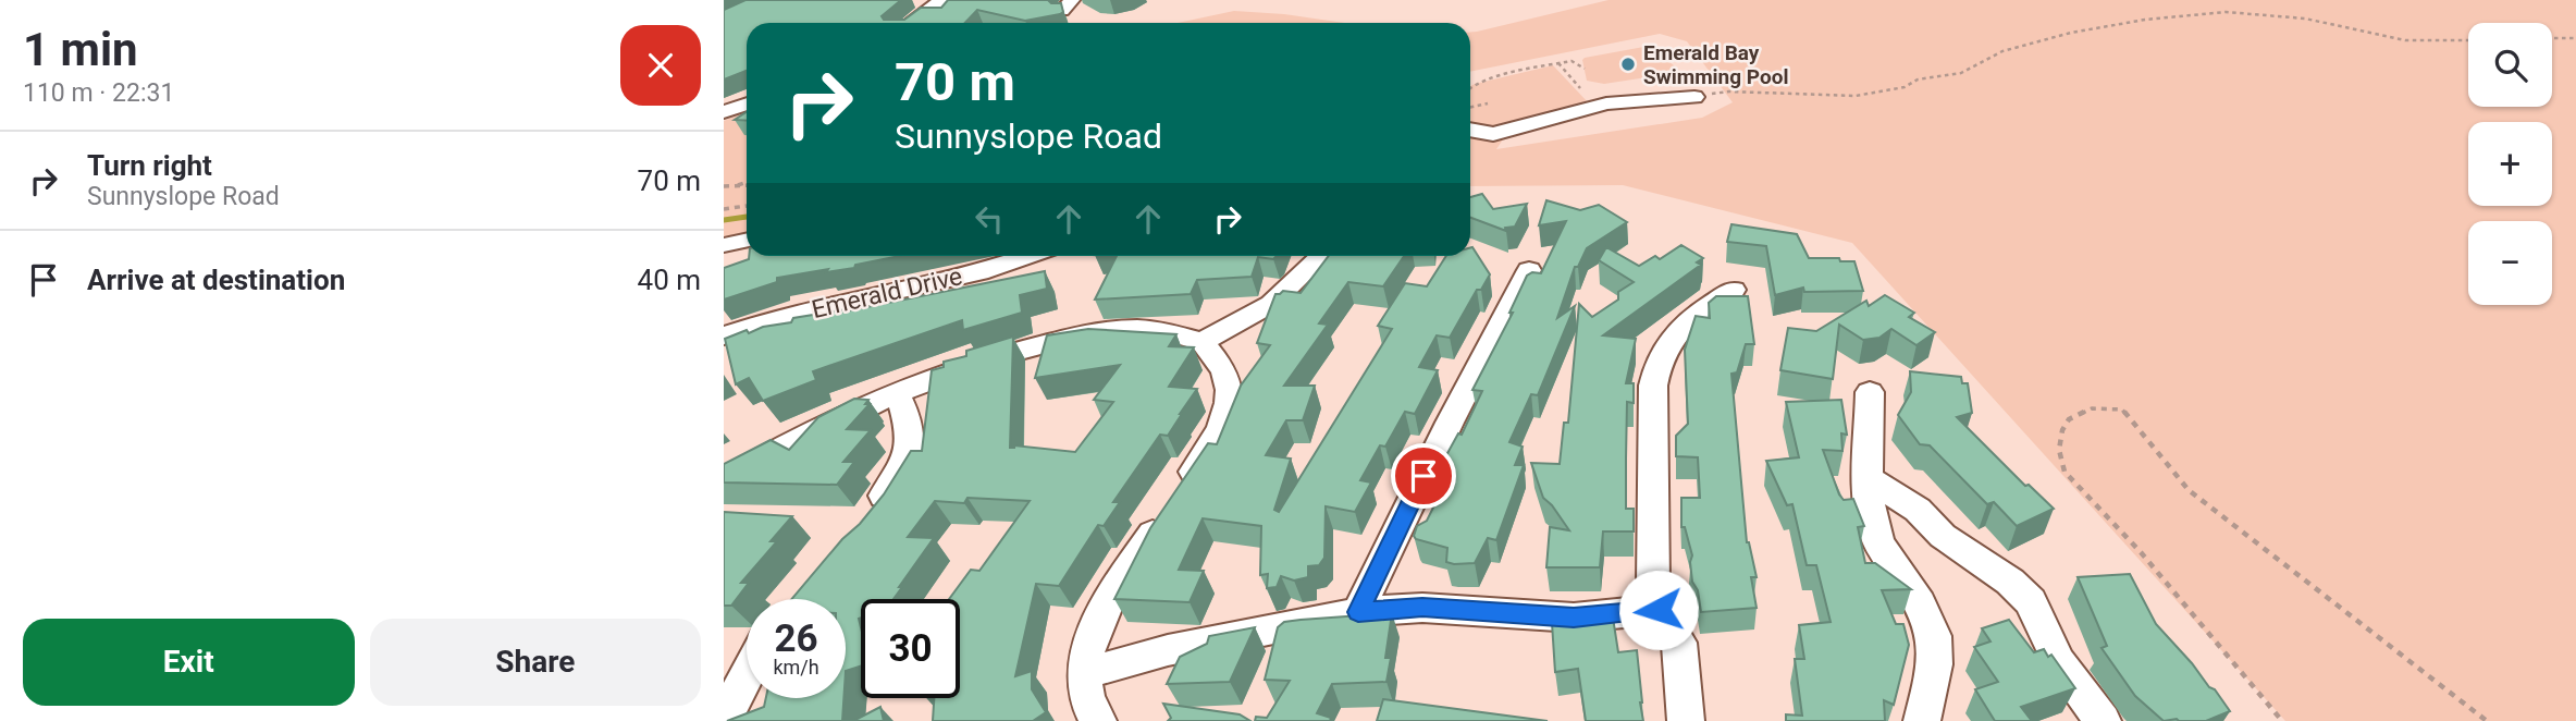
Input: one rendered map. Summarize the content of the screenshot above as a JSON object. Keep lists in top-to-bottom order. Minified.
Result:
{"streets":{"street":["Emerald Drive"]},"places":["Emerald Bay Swimming Pool"],"page":{"heading":["1 min","110 m · 22:31"],"map_buttons":["+","−"],"turn":["70 m","Sunnyslope Road"],"list":[{"name":"Turn right","note":"Sunnyslope Road","value":"70 m"},{"name":"Arrive at destination","value":"40 m"}],"speed":"26 km/h","limit":"30","buttons":["Exit","Share"]}}
